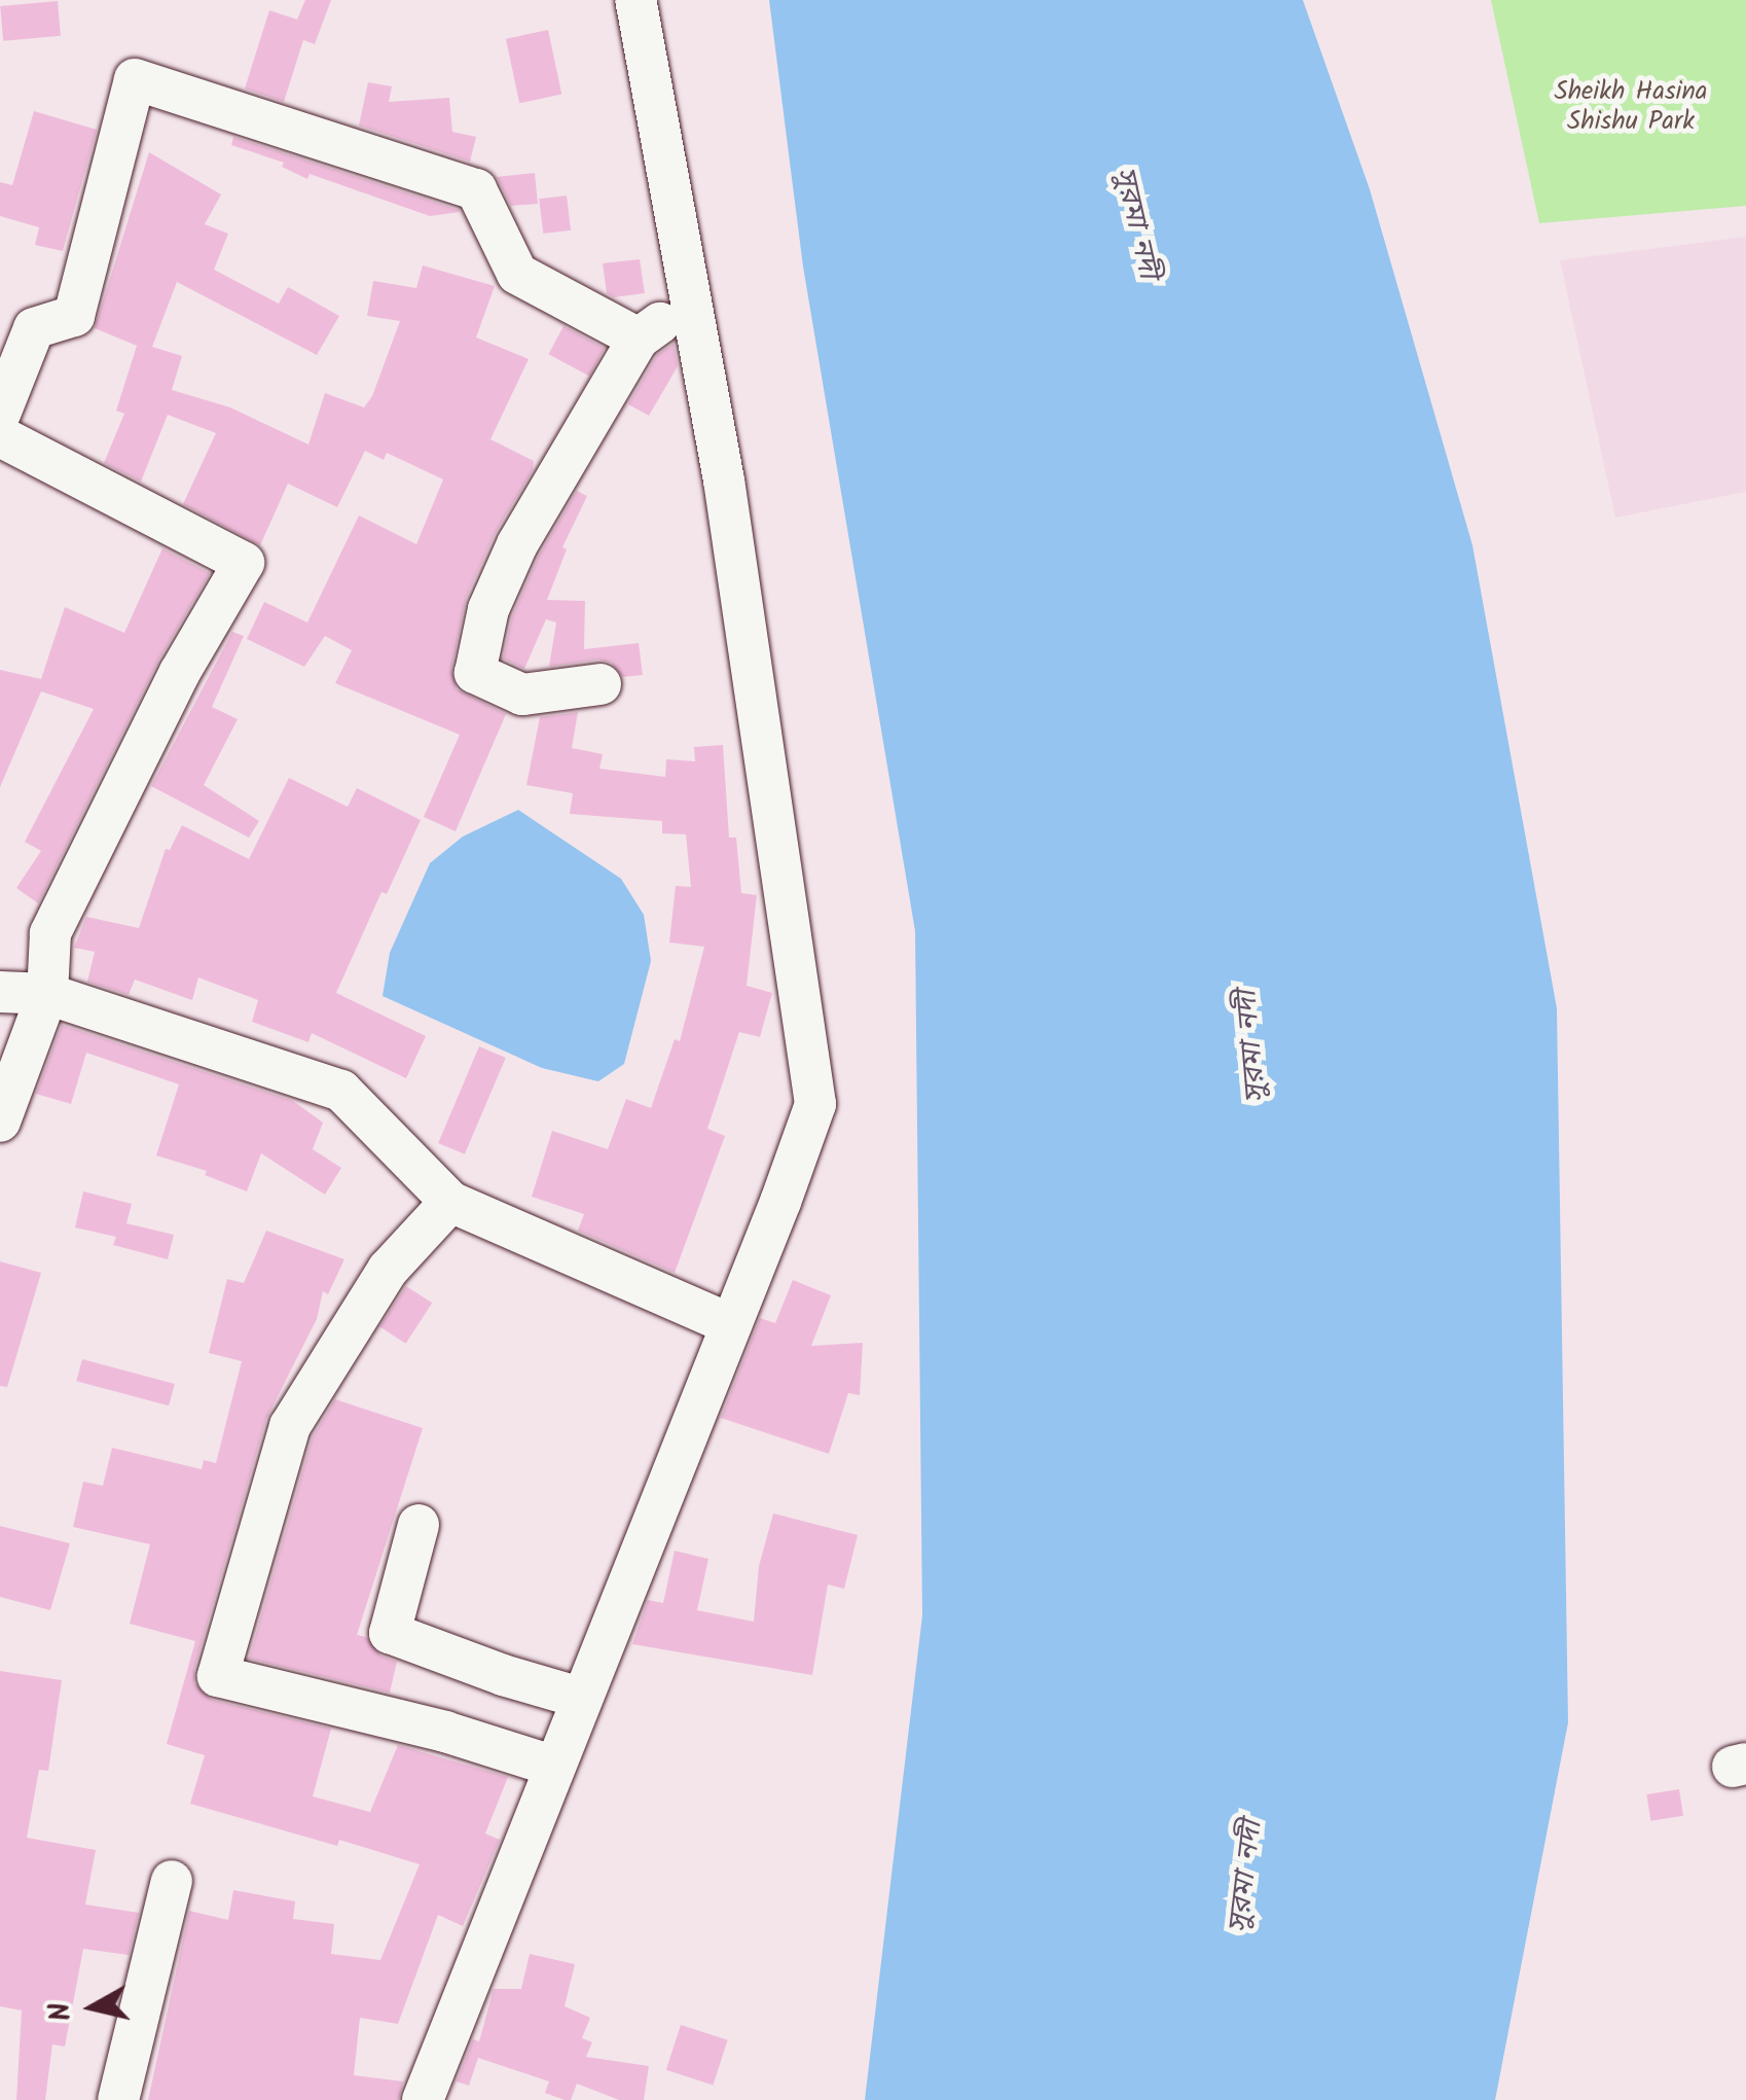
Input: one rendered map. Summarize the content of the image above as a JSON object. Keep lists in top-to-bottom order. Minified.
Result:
{"water":["সুরমা নদী"],"parks":["Sheikh Hasina Shishu Park"],"north":"left"}
